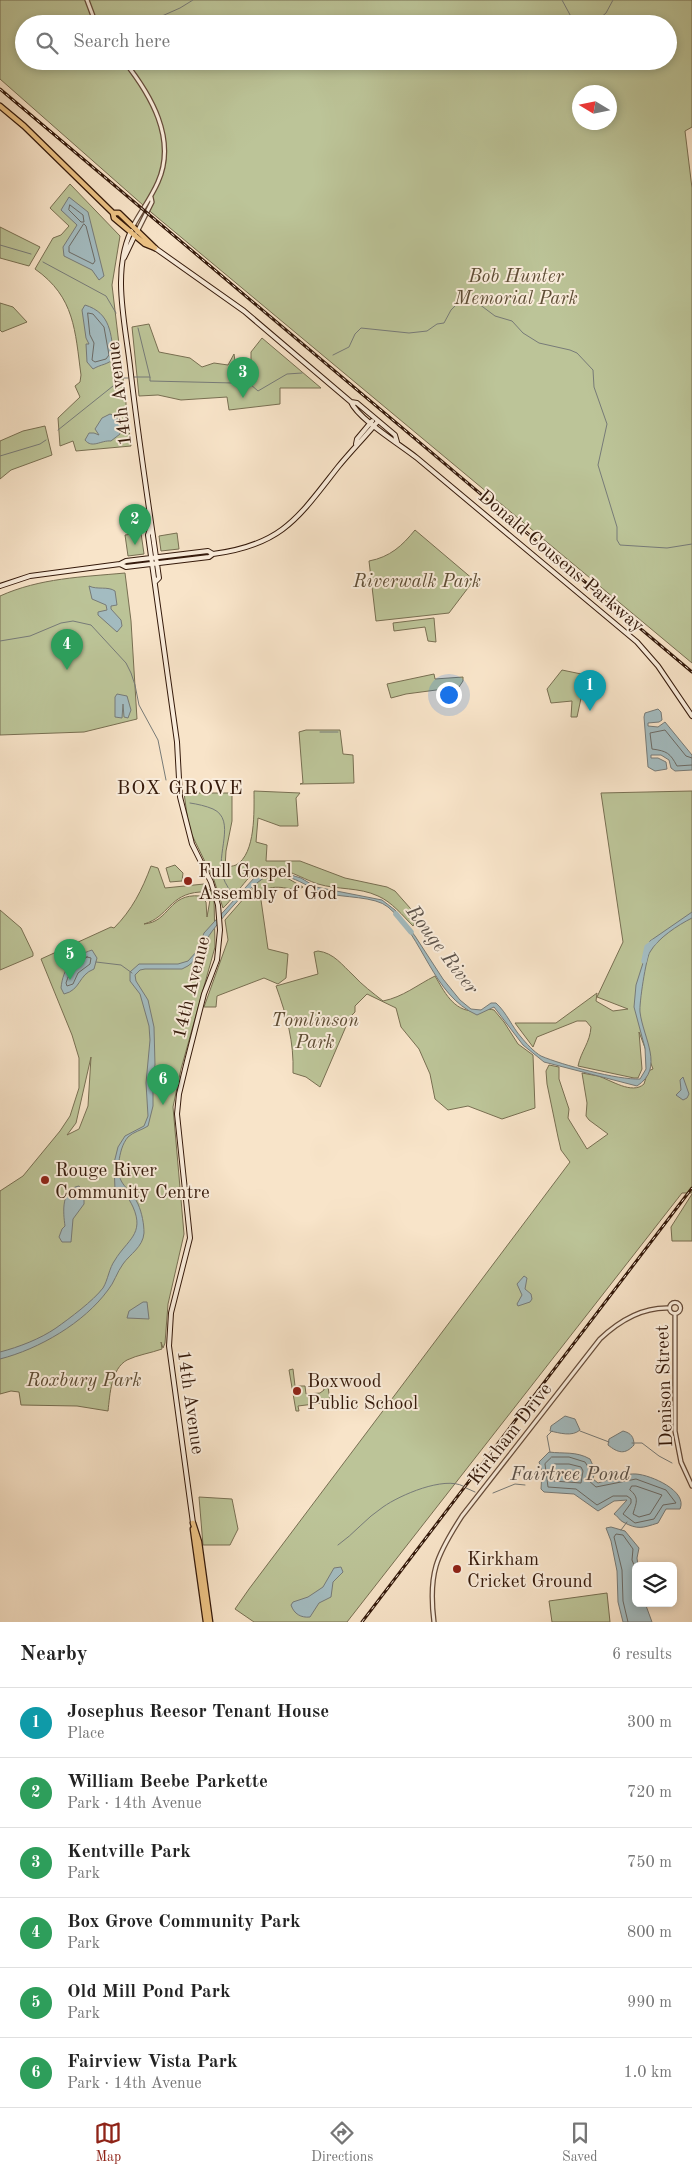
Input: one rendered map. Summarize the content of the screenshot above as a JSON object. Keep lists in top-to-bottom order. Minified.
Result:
{"streets":{"main road":["14th Avenue","Donald Cousens Parkway"],"street":["Denison Street","Kirkham Drive"]},"crossings":[["14th Avenue","Donald Cousens Parkway"],["Denison Street","Kirkham Drive"]],"districts":["BOX GROVE"],"water":["Rouge River","Fairtree Pond"],"parks":["Bob Hunter Memorial Park","Riverwalk Park","Tomlinson Park","Roxbury Park"],"places":["Full Gospel Assembly of God","Rouge River Community Centre","Boxwood Public School","Kirkham Cricket Ground"],"north":"left","page":{"search":"Search here","pins":["3","2","4","1","5","6"],"heading":["Nearby","6 results"],"list":[{"mark":"1","name":"Josephus Reesor Tenant House","note":"Place","value":"300 m"},{"mark":"2","name":"William Beebe Parkette","note":"Park · 14th Avenue","value":"720 m"},{"mark":"3","name":"Kentville Park","note":"Park","value":"750 m"},{"mark":"4","name":"Box Grove Community Park","note":"Park","value":"800 m"},{"mark":"5","name":"Old Mill Pond Park","note":"Park","value":"990 m"},{"mark":"6","name":"Fairview Vista Park","note":"Park · 14th Avenue","value":"1.0 km"}],"nav":["Map","Directions","Saved"]}}
